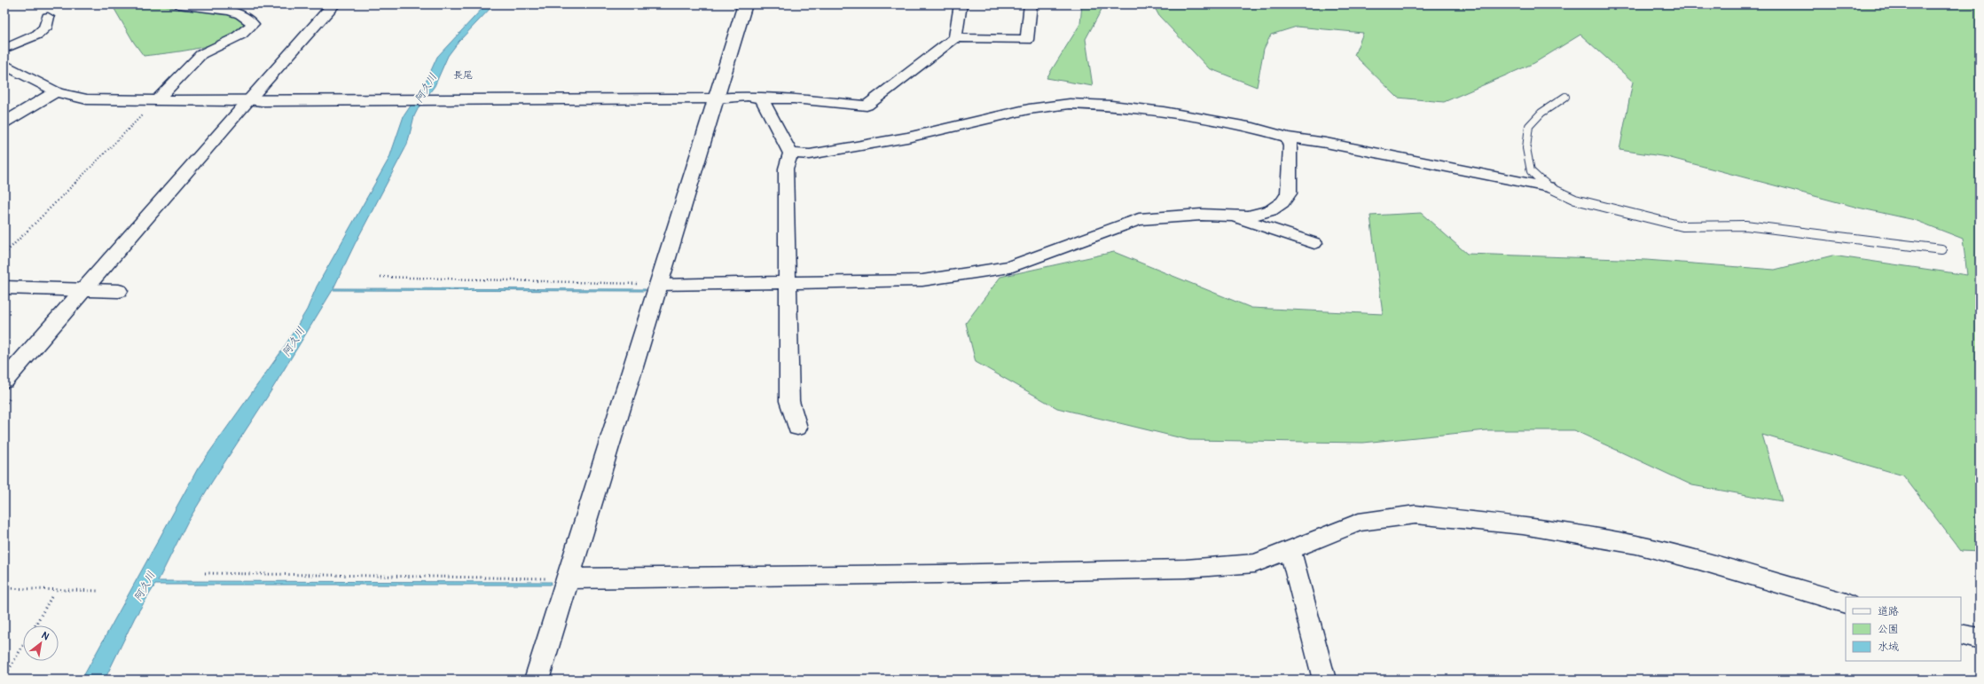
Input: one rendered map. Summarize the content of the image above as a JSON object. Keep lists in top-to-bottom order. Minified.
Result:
{"districts":["長尾"],"water":["阿久川"],"legend":["道路","公園","水域"],"north":"top right"}
